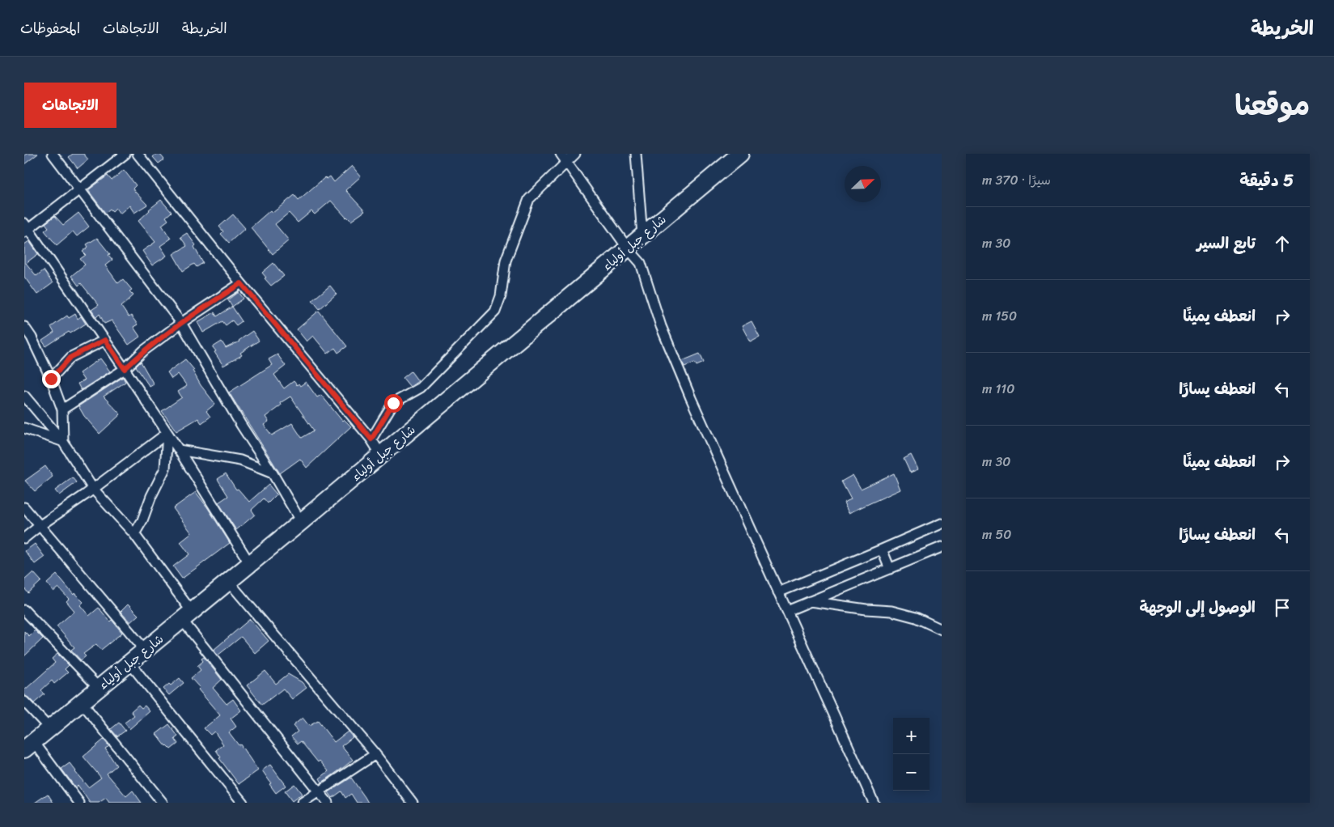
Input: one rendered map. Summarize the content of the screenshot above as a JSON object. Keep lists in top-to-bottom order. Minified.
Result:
{"streets":{"highway":["شارع جبل أولياء"]},"north":"top right","page":{"header":"الخريطة","nav":["الخريطة","الاتجاهات","المحفوظات"],"title":"موقعنا","buttons":"الاتجاهات","heading":["5 دقيقة","سيرًا · 370 m"],"list":[["تابع السير","30 m"],["انعطف يمينًا","150 m"],["انعطف يسارًا","110 m"],["انعطف يمينًا","30 m"],["انعطف يسارًا","50 m"],"الوصول إلى الوجهة"],"map_buttons":["+","−"]}}
